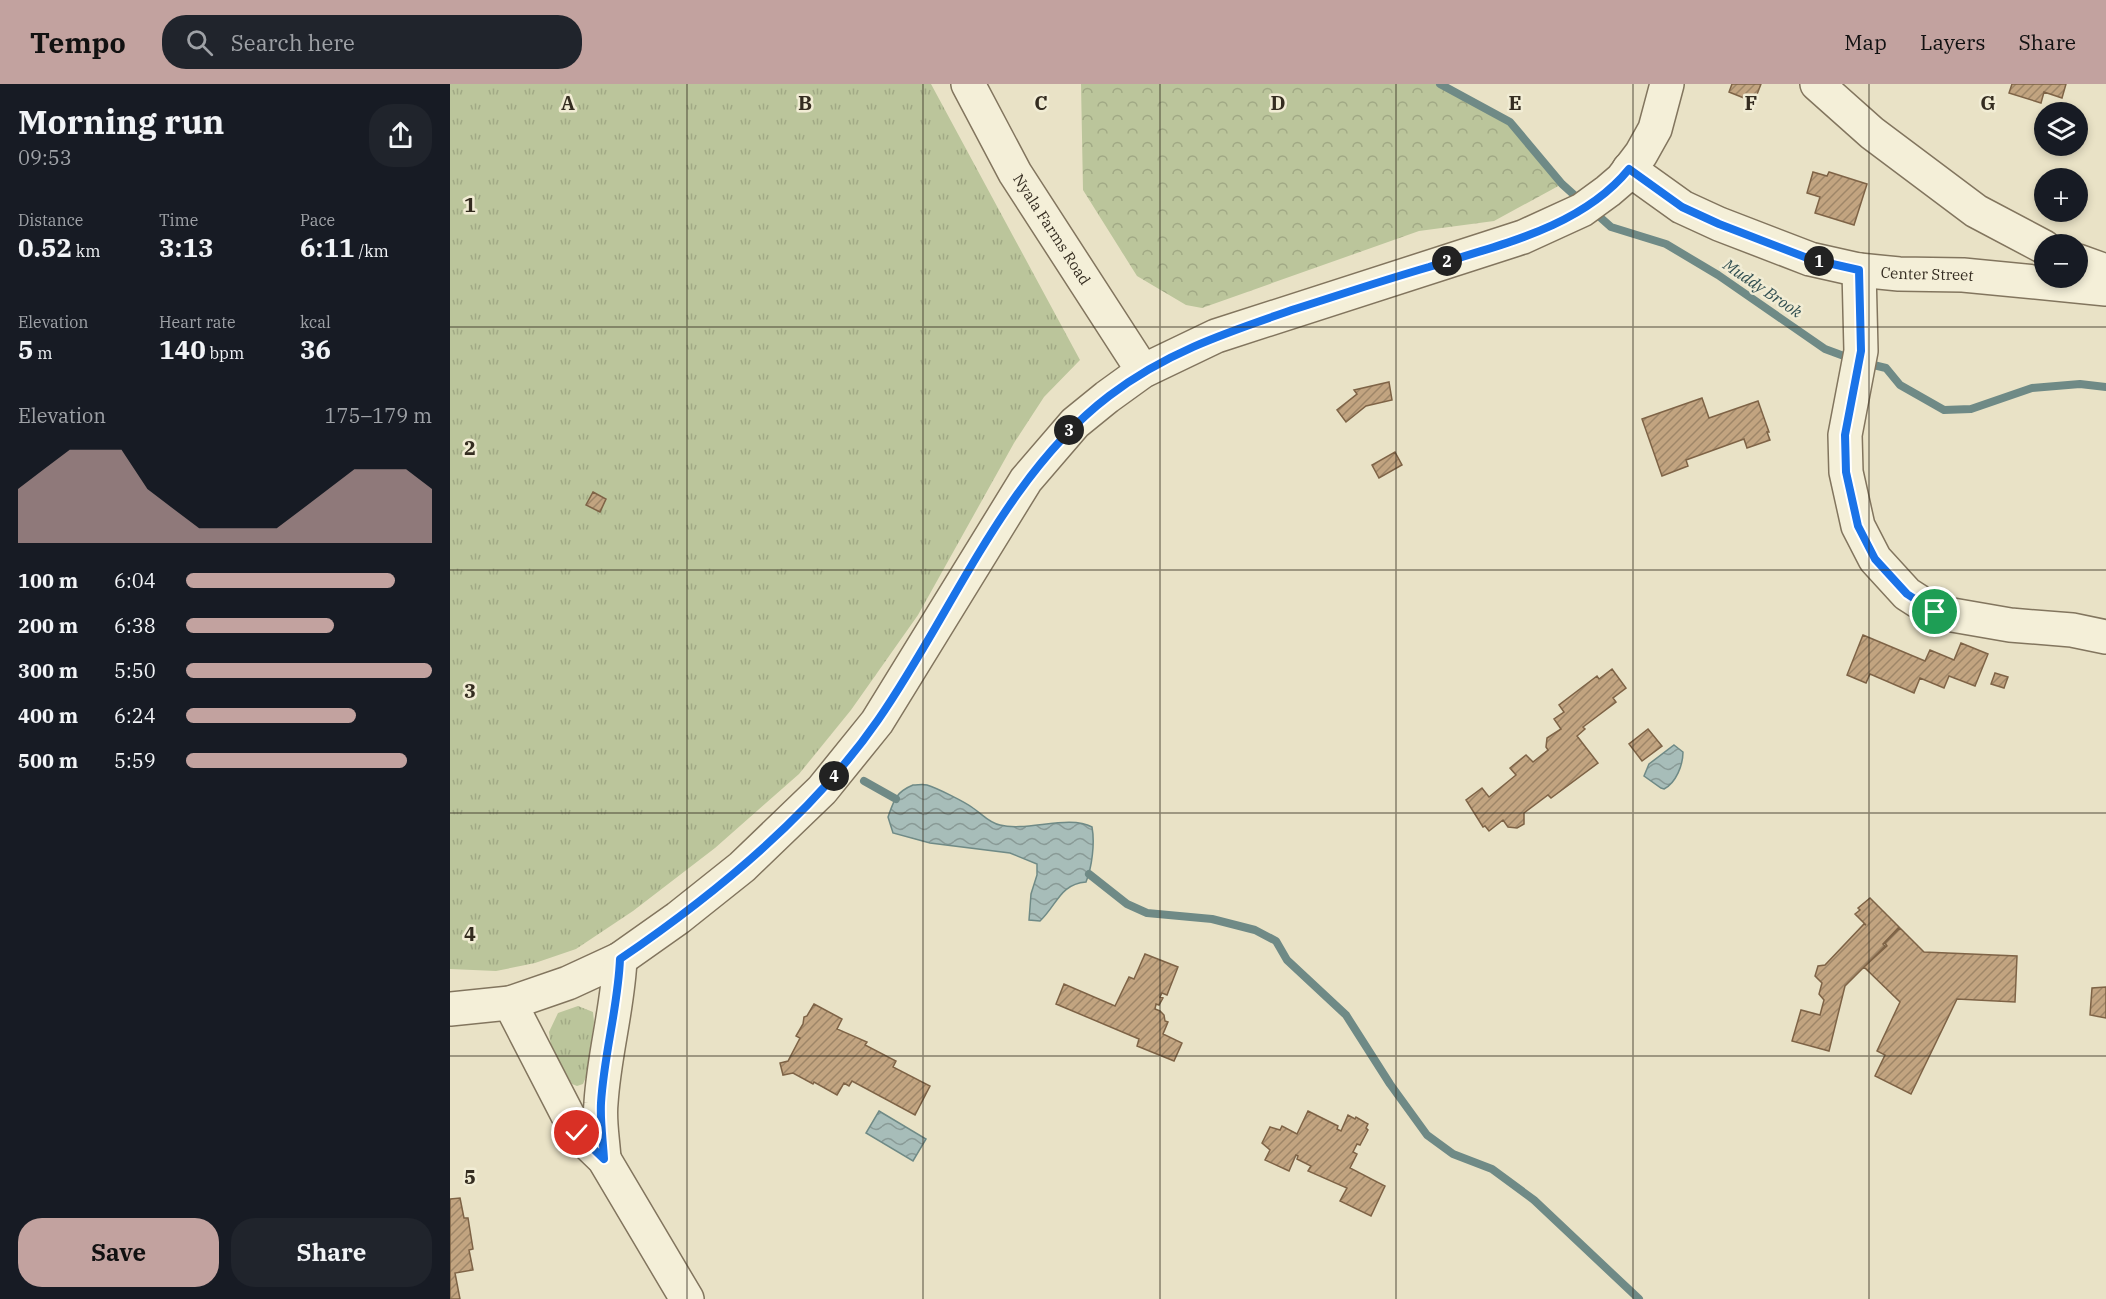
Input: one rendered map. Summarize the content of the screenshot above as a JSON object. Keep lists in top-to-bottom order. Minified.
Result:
{"streets":{"street":["Nyala Farms Road","Center Street"]},"water":["Muddy Brook"],"page":{"header":"Tempo","search":"Search here","nav":["Map","Layers","Share"],"heading":["Morning run","09:53"],"map_buttons":["+","−"],"stats":[["Distance","0.52 km"],["Time","3:13"],["Pace","6:11 /km"],["Elevation","5 m"],["Heart rate","140 bpm"],["kcal","36"]],"pins":["1","2","3","4"],"chart":["Elevation","175–179 m"],"list":[{"name":"100 m","note":"6:04"},{"name":"200 m","note":"6:38"},{"name":"300 m","note":"5:50"},{"name":"400 m","note":"6:24"},{"name":"500 m","note":"5:59"}],"buttons":["Save","Share"]},"grid":{"columns":["A","B","C","D","E","F","G"],"rows":["1","2","3","4","5"]}}
